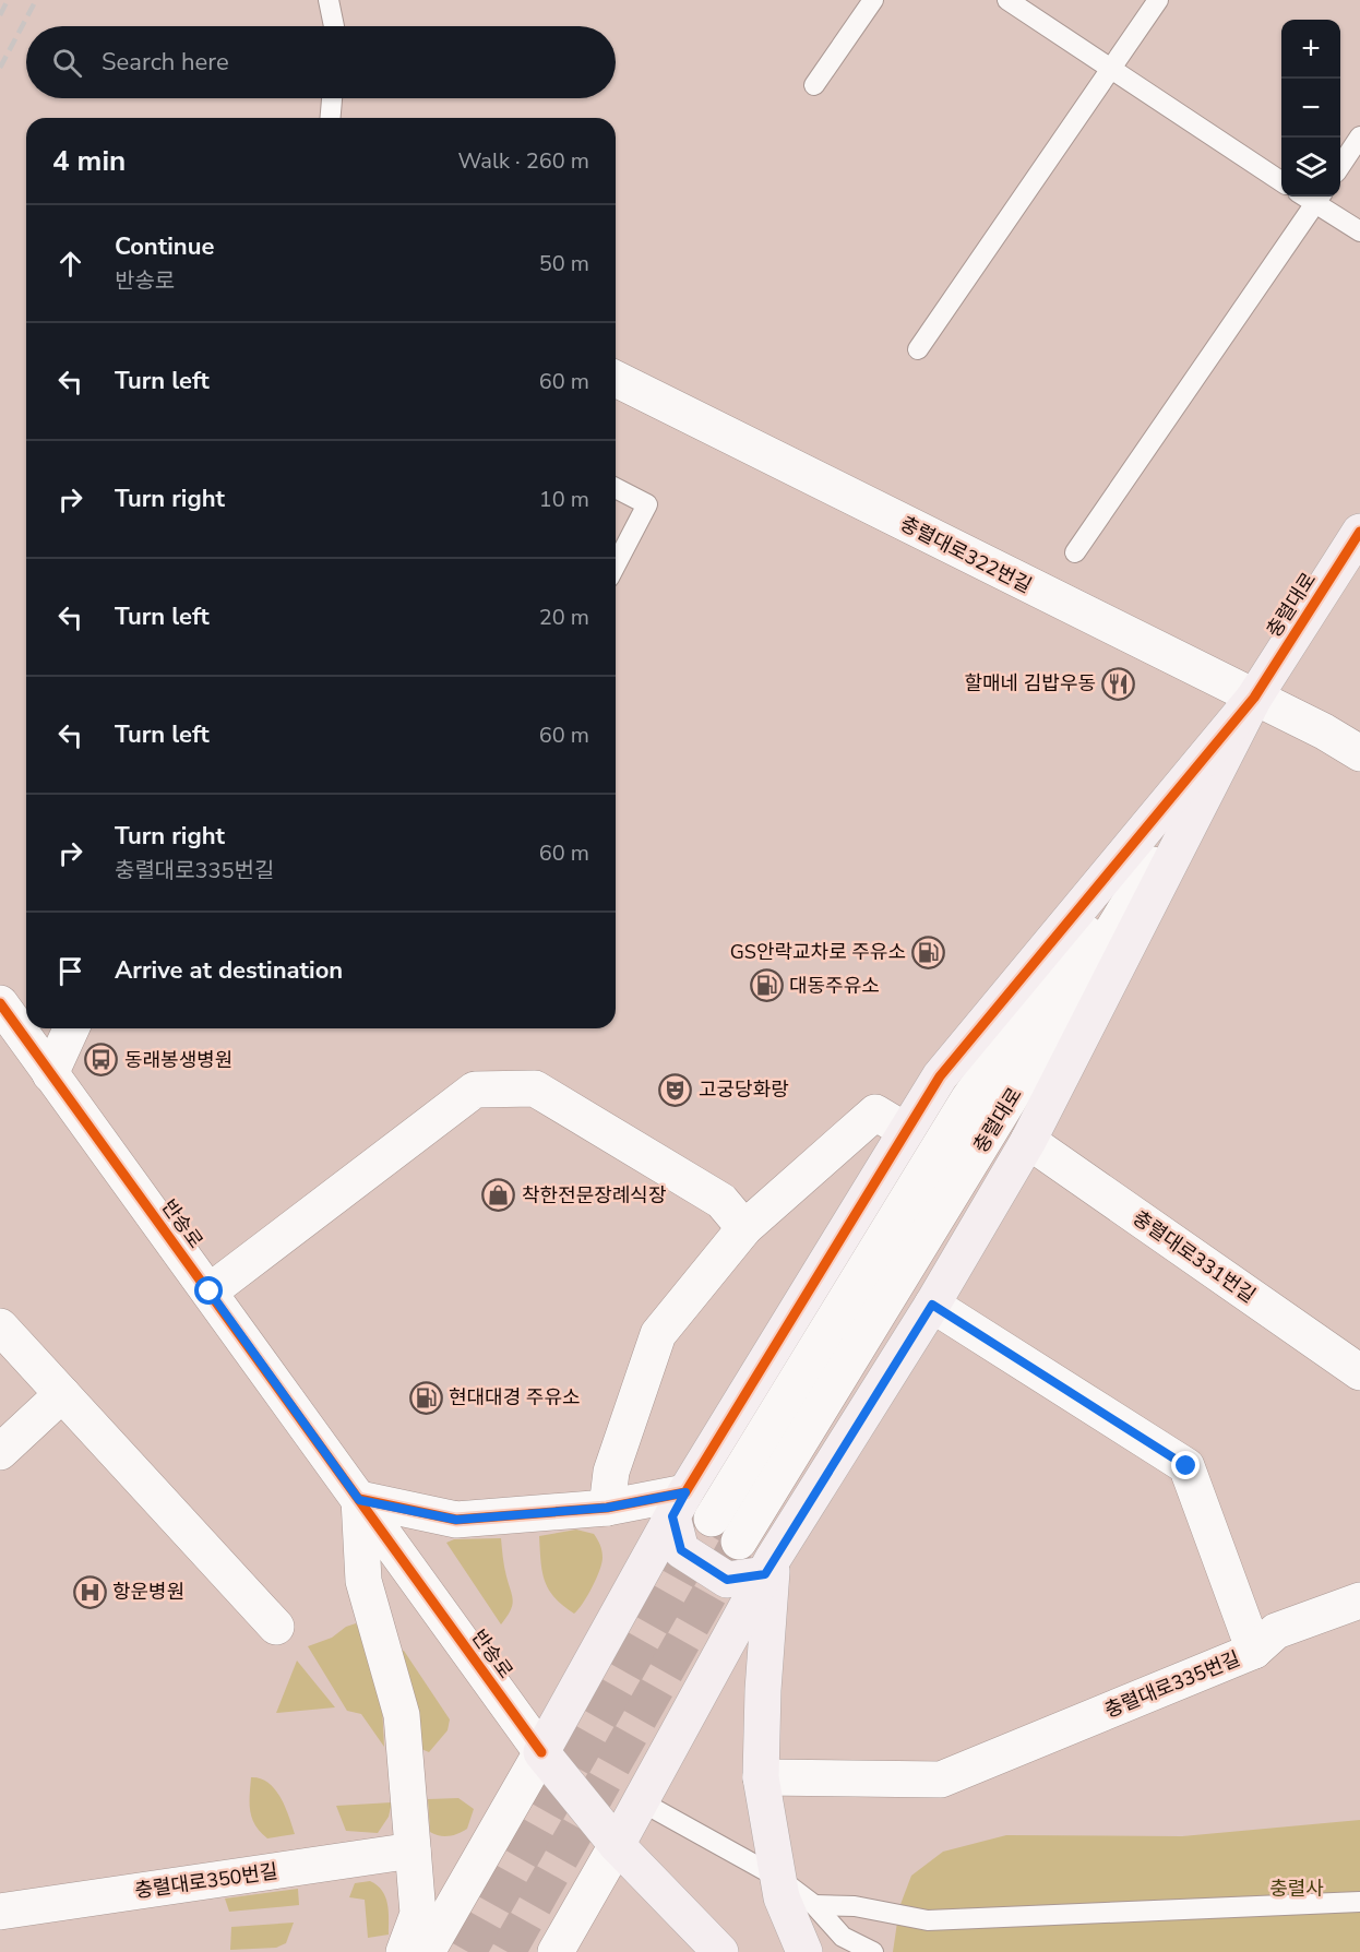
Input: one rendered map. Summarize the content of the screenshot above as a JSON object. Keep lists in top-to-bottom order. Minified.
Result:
{"streets":{"main road":["충렬대로","반송로"],"street":["충렬대로322번길","충렬대로331번길","충렬대로335번길","충렬대로350번길"]},"crossings":[["충렬대로322번길","충렬대로"]],"parks":["충렬사"],"places":{"restaurant":["할매네 김밥우동"],"fuel station":["GS안락교차로 주유소","대동주유소","현대대경 주유소"],"bus stop":["동래봉생병원"],"theatre":["고궁당화랑"],"shop":["착한전문장례식장"],"hospital":["항운병원"]},"page":{"map_buttons":["+","−"],"search":"Search here","heading":["4 min","Walk · 260 m"],"list":[["Continue","반송로","50 m"],["Turn left","60 m"],["Turn right","10 m"],["Turn left","20 m"],["Turn left","60 m"],["Turn right","충렬대로335번길","60 m"],"Arrive at destination"]}}
